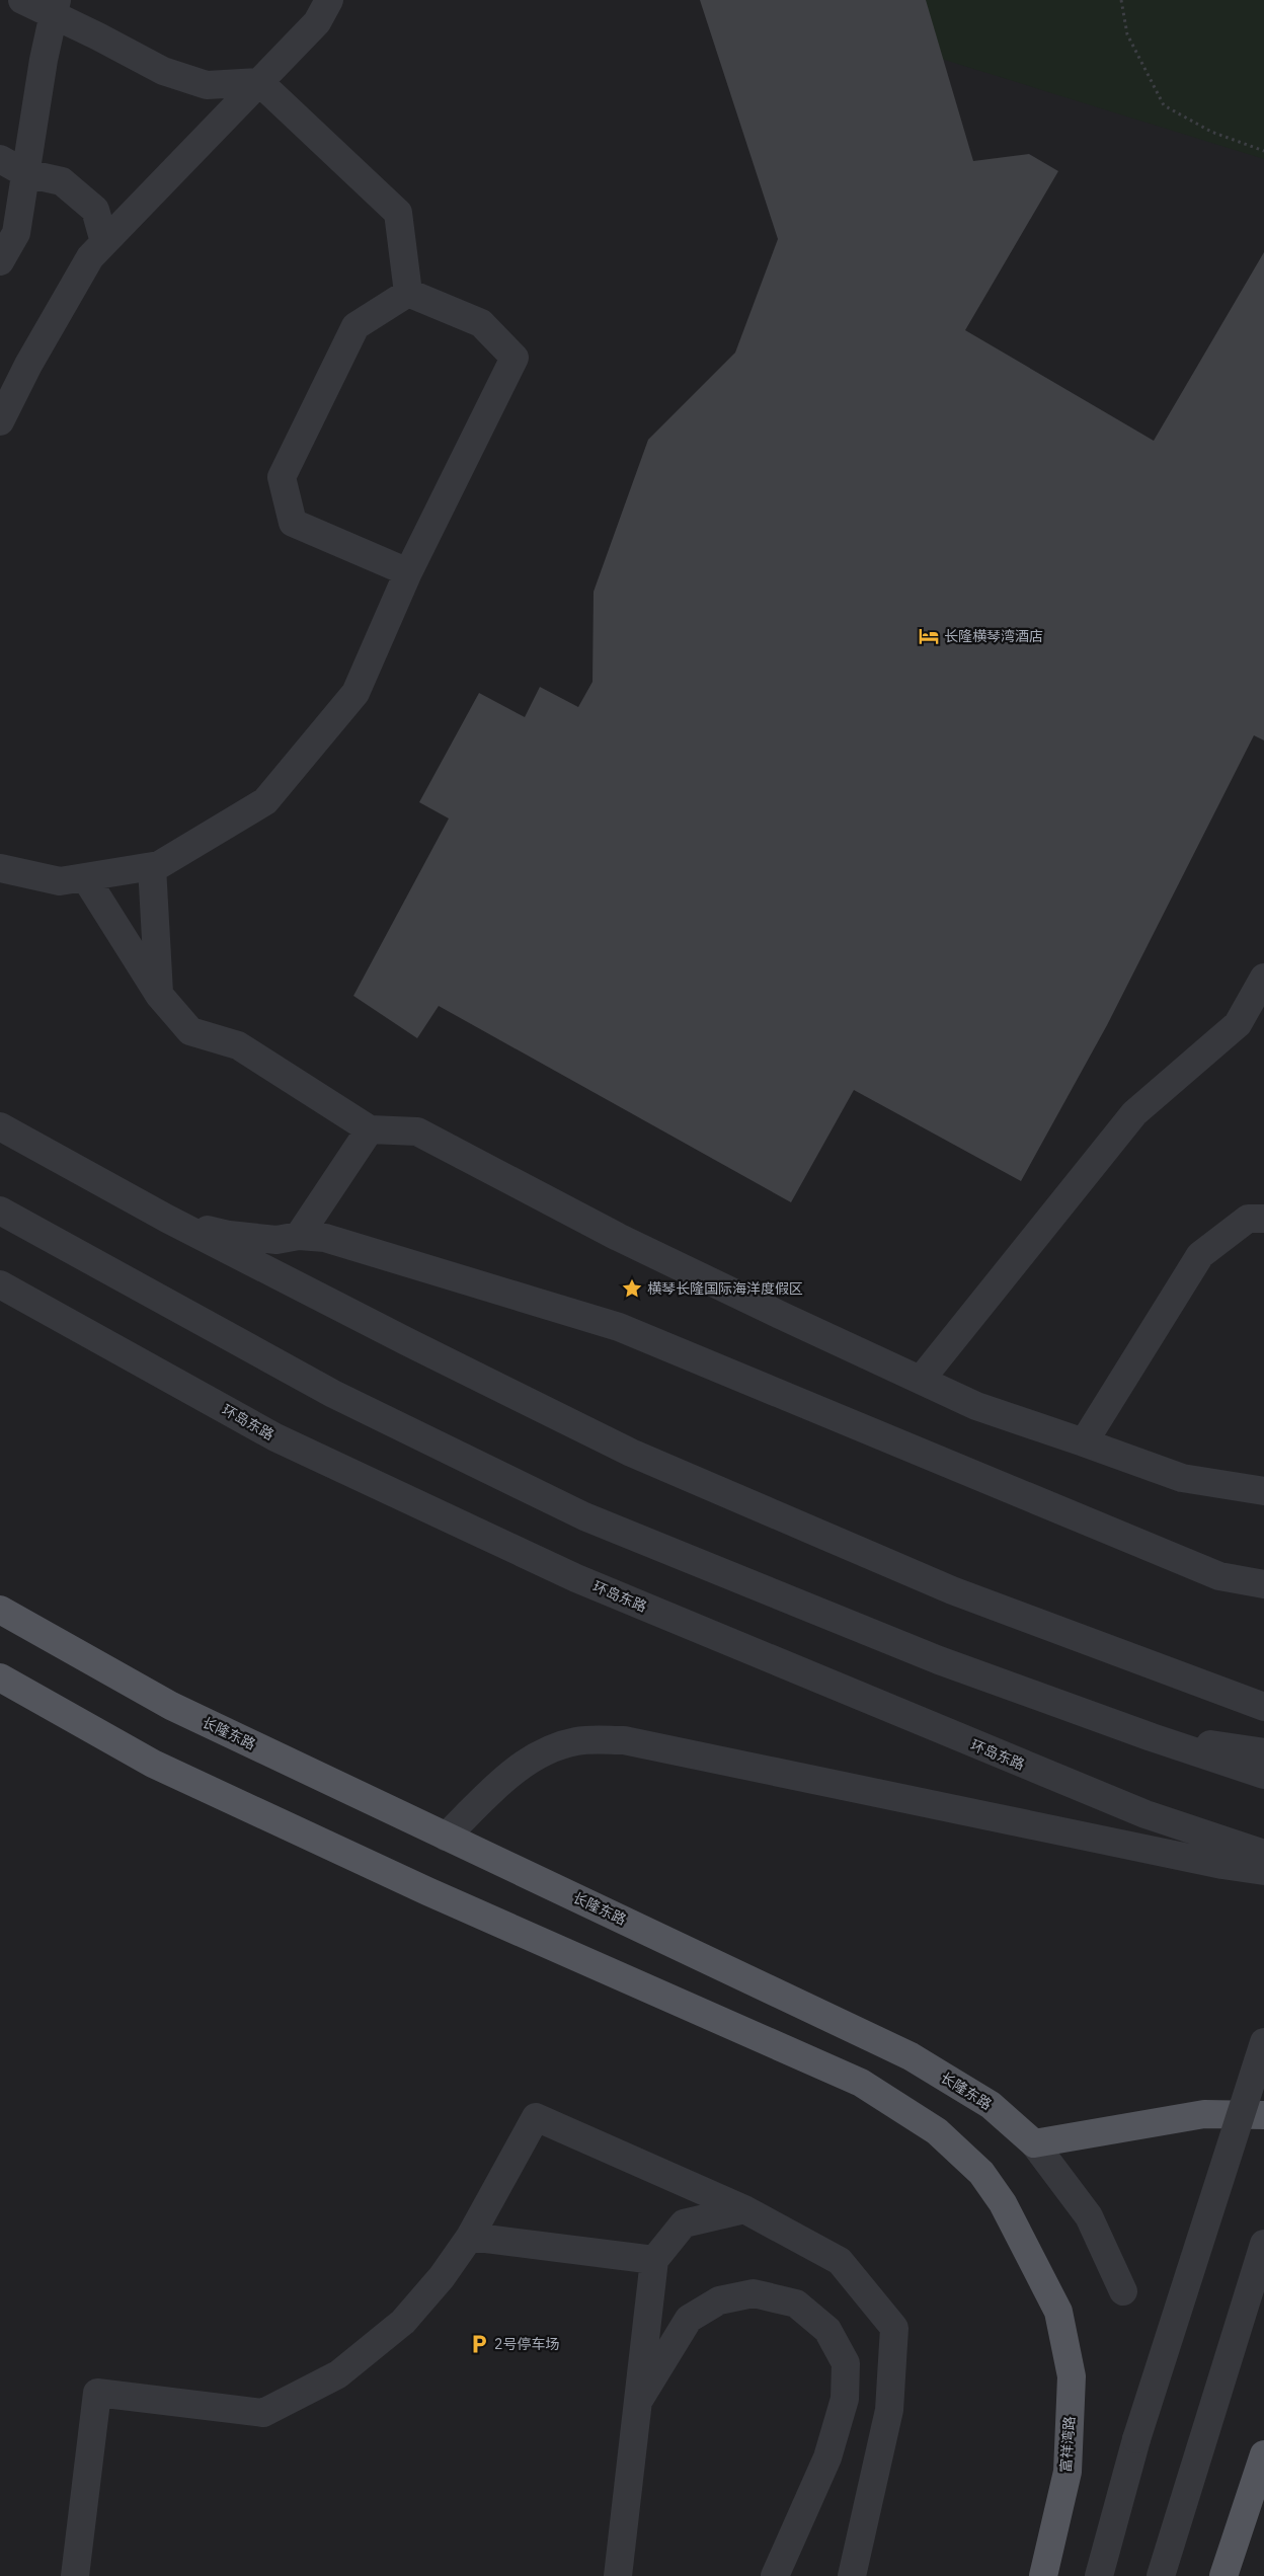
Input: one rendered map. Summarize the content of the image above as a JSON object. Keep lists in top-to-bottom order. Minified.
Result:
{"streets":{"main road":["长隆东路","富祥湾路"],"street":["环岛东路"]},"places":{"hotel":["长隆横琴湾酒店"],"place":["横琴长隆国际海洋度假区"],"parking":["2号停车场"]}}
